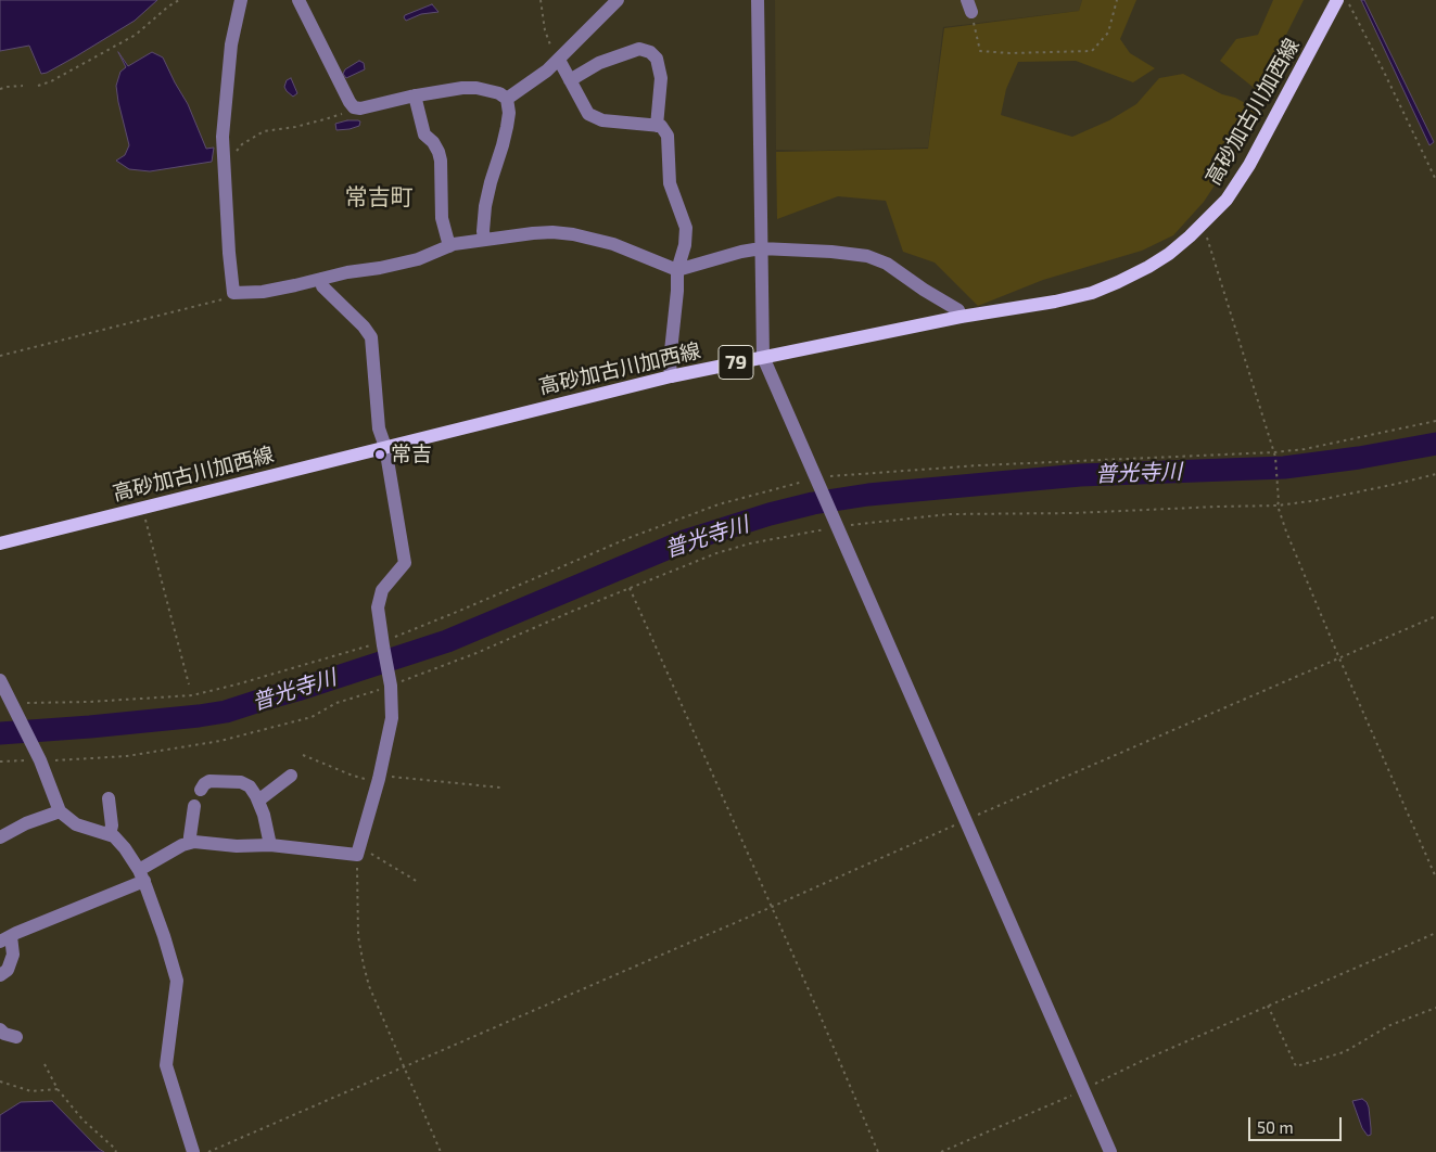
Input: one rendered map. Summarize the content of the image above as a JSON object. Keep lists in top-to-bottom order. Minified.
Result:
{"streets":{"main road":["高砂加古川加西線","79"]},"districts":["常吉町"],"water":["普光寺川"],"places":["常吉"],"scale_bar":"50 m"}
